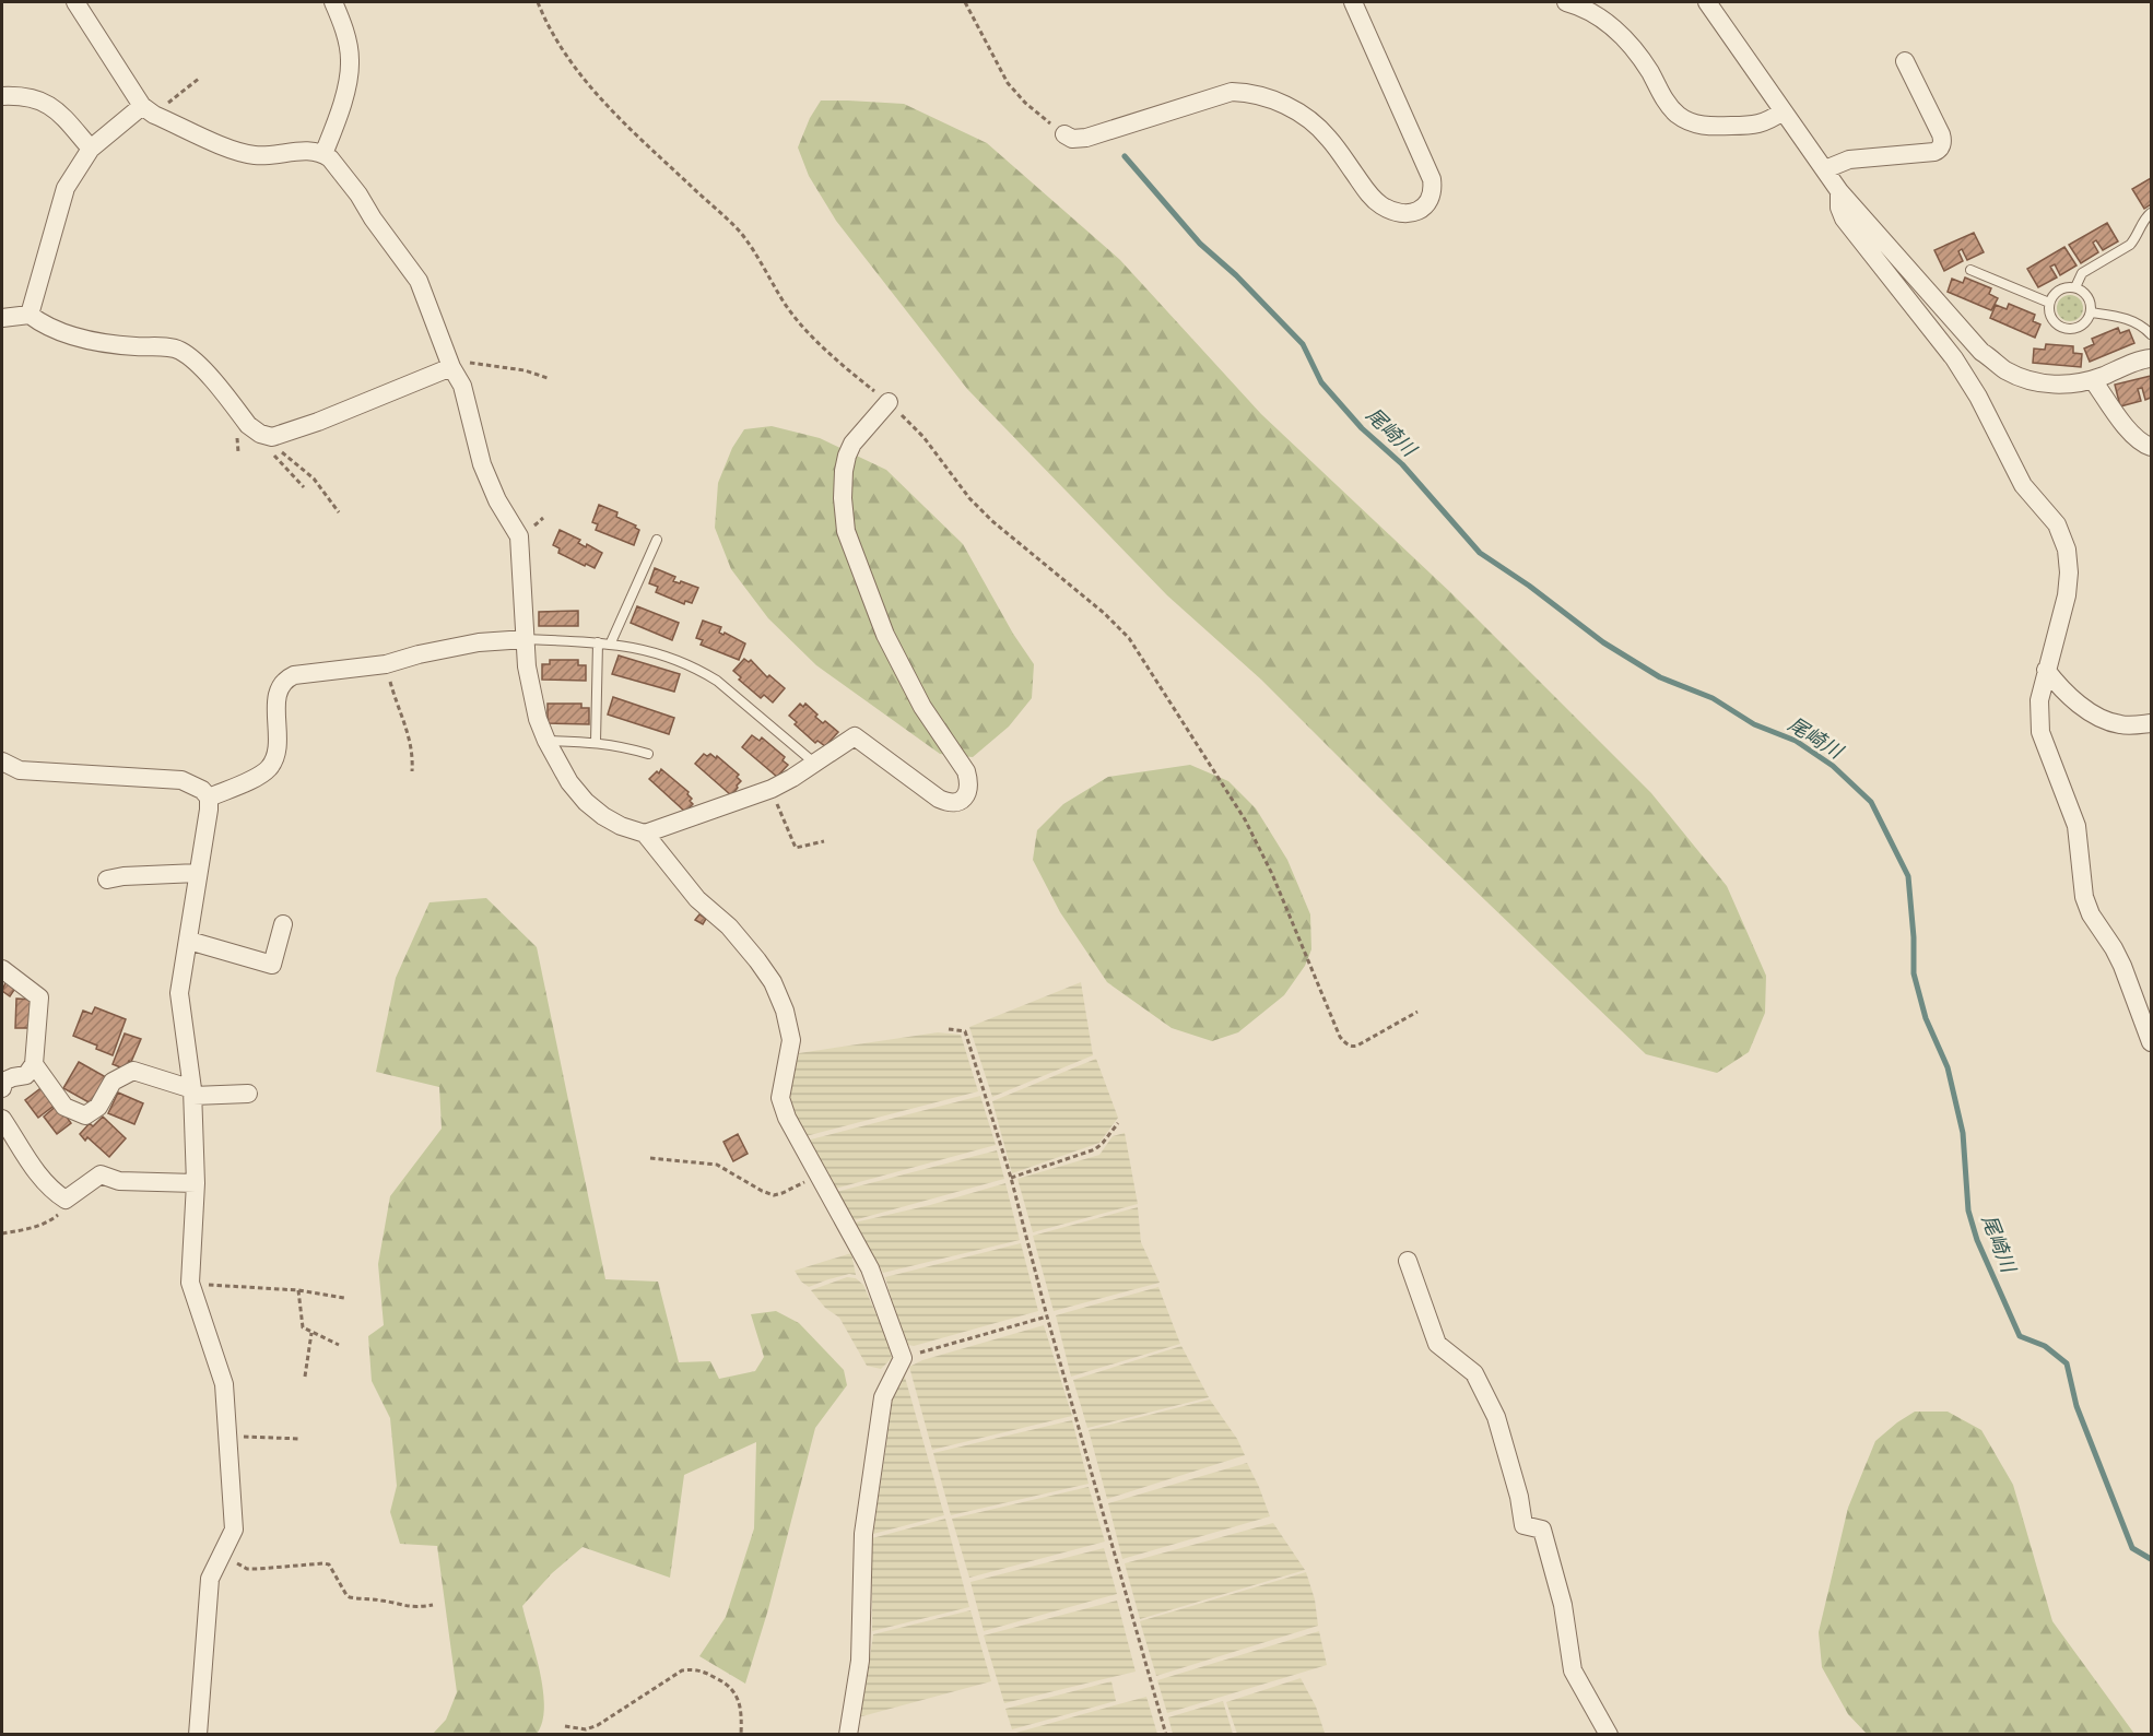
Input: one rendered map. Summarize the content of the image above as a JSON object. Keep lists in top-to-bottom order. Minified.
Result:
{"water":["尾崎川"]}
